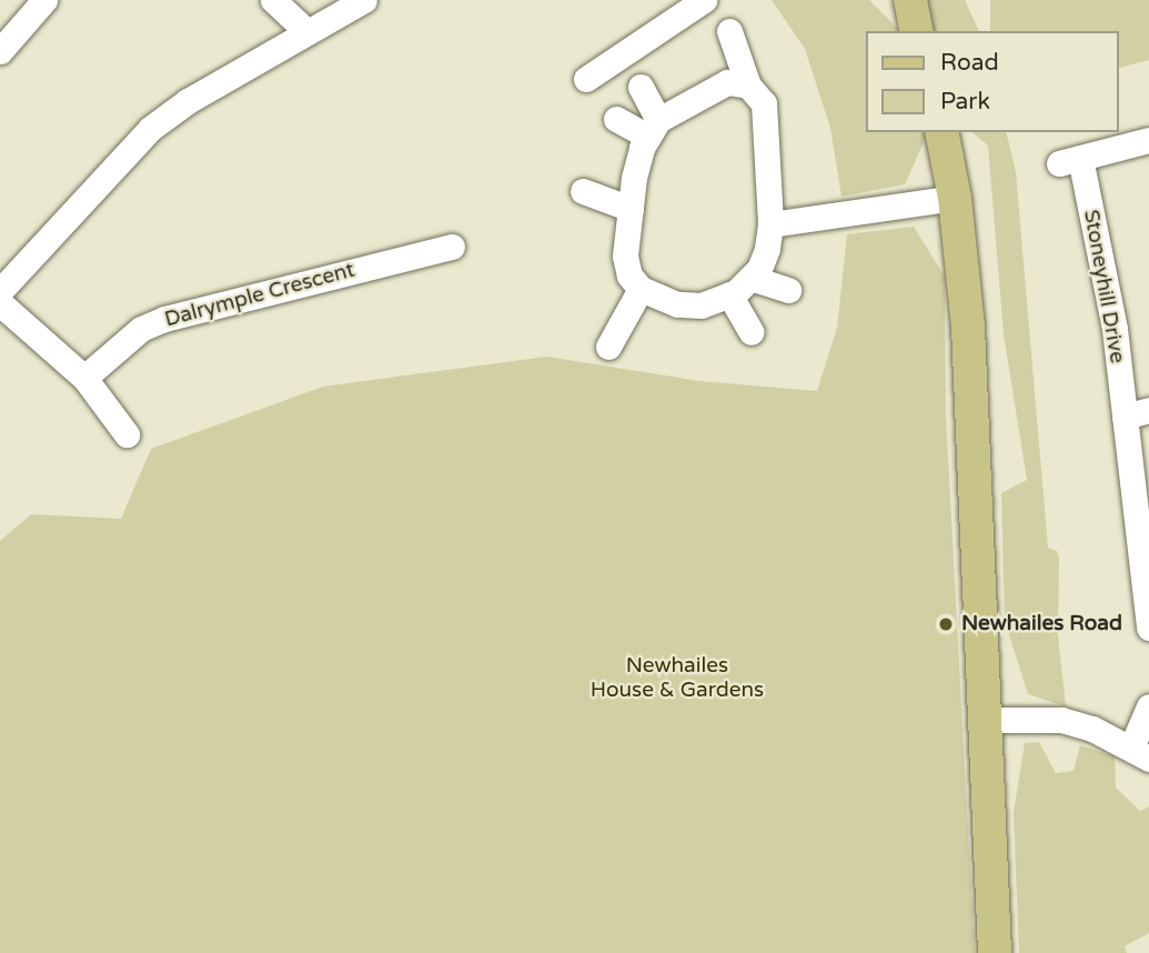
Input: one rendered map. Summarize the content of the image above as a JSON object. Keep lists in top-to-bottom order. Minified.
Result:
{"streets":{"street":["Stoneyhill Drive","Dalrymple Crescent"]},"parks":["Newhailes House & Gardens"],"places":["Newhailes Road"],"legend":["Road","Park"]}
